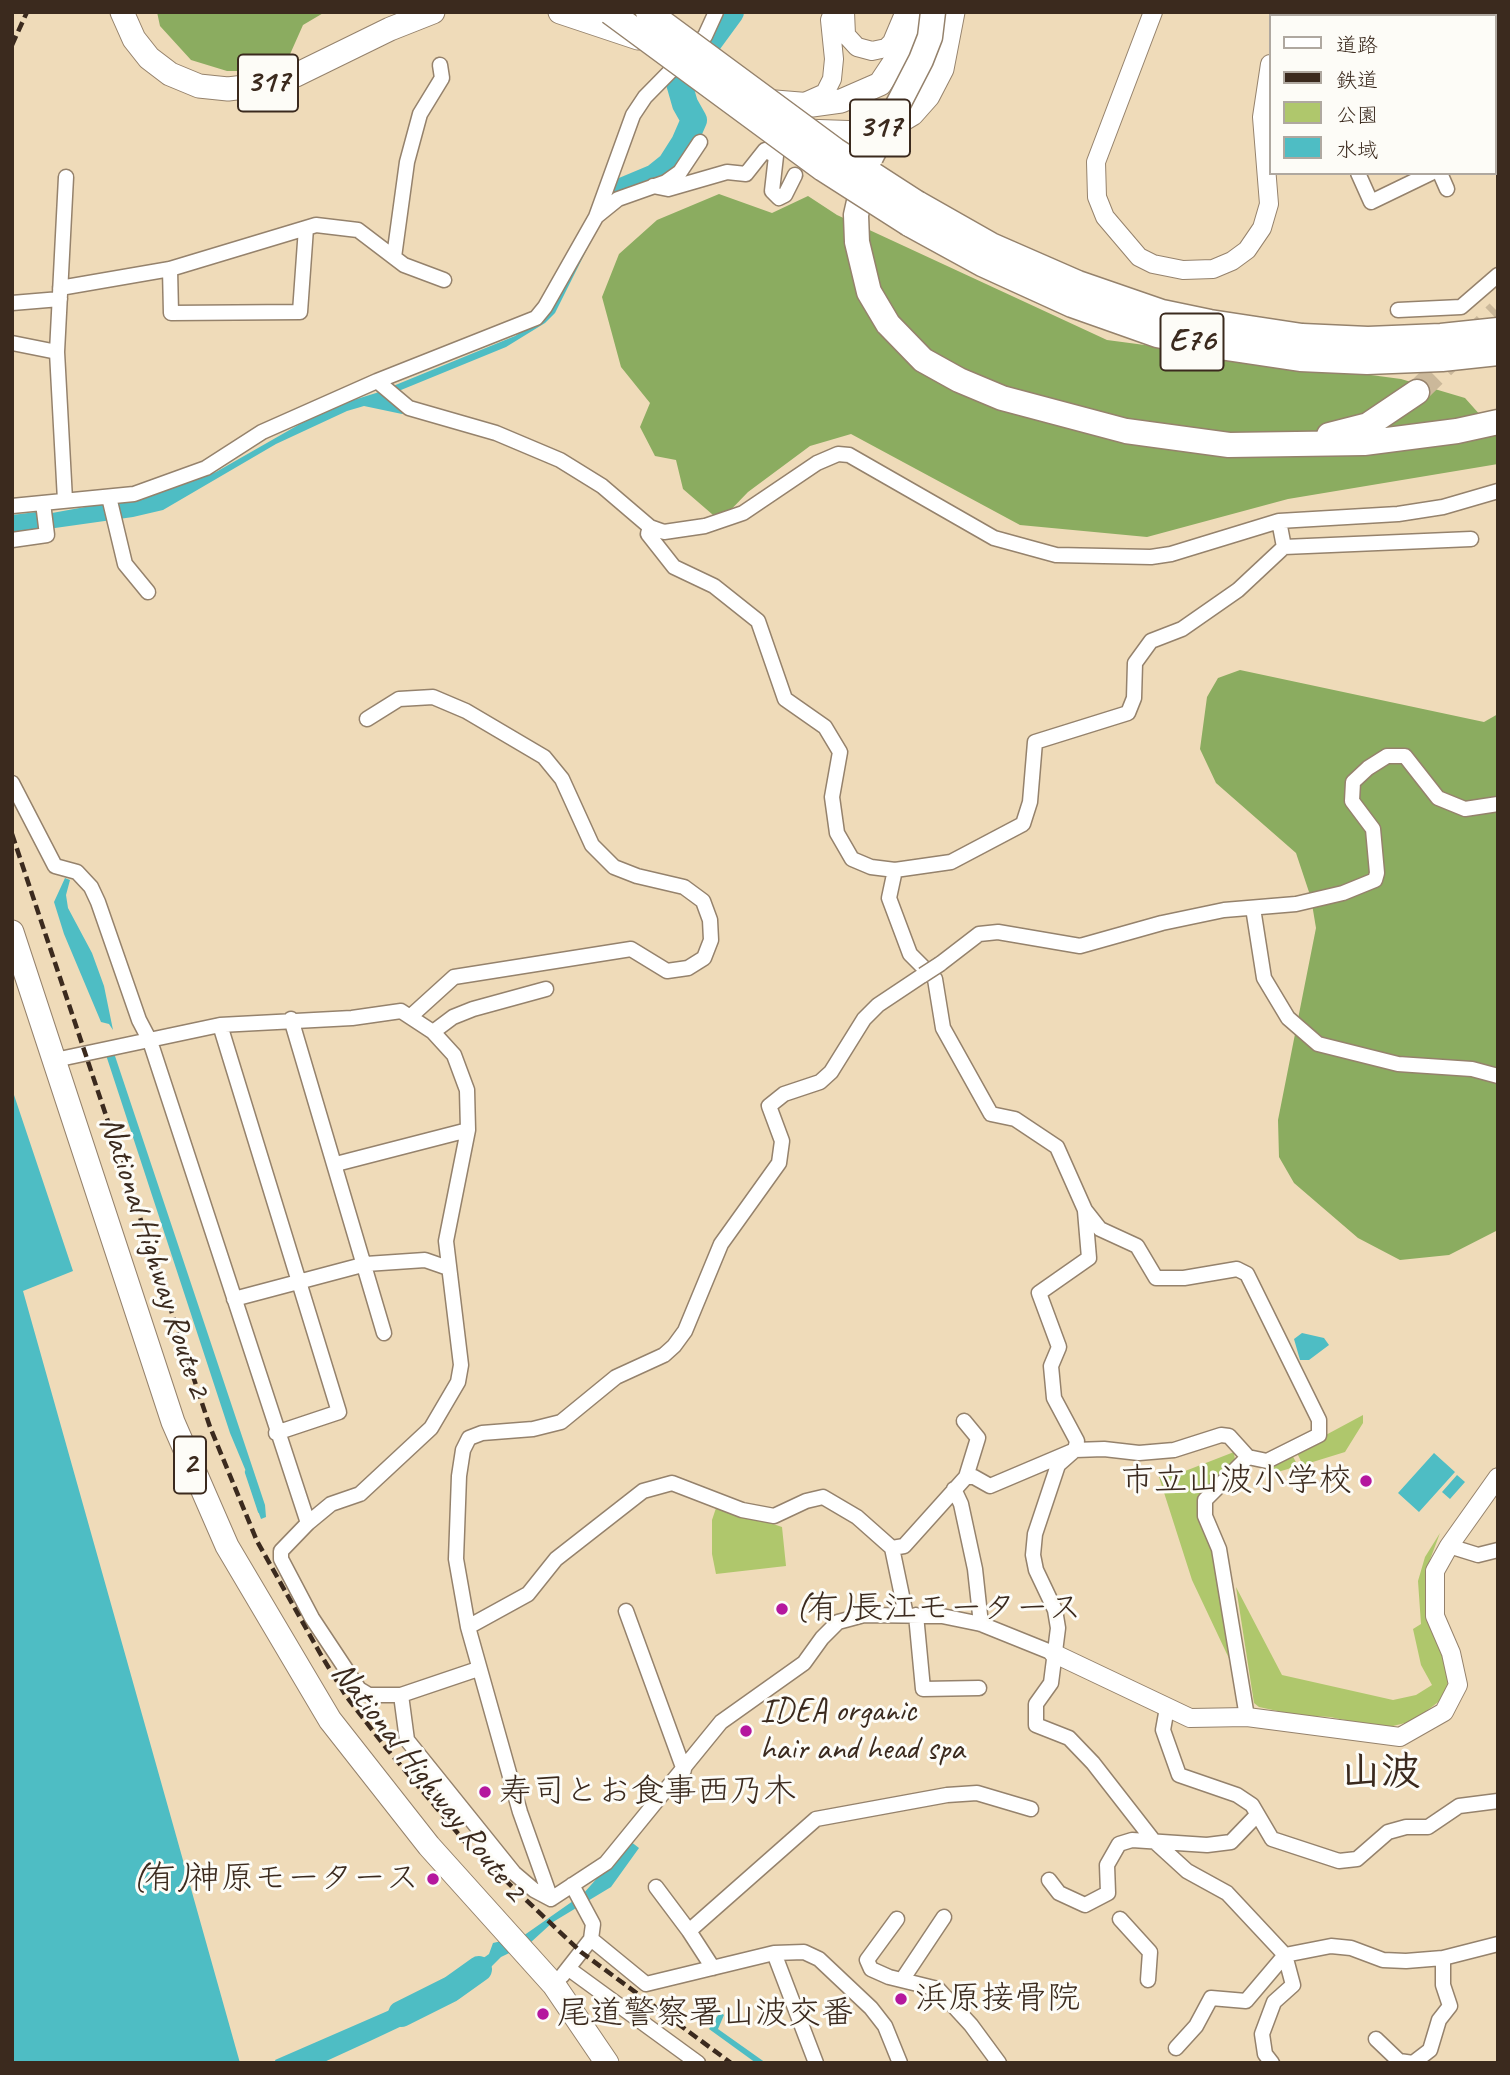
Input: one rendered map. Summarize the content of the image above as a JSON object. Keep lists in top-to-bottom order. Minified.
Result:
{"streets":{"highway":["317","E76","National Highway Route 2","2"]},"districts":["山波"],"places":["市立山波小学校","(有)長江モータース","IDEA organic hair and head spa","寿司とお食事西乃木","(有)神原モータース","浜原接骨院","尾道警察署山波交番"],"legend":["道路","鉄道","公園","水域"]}
